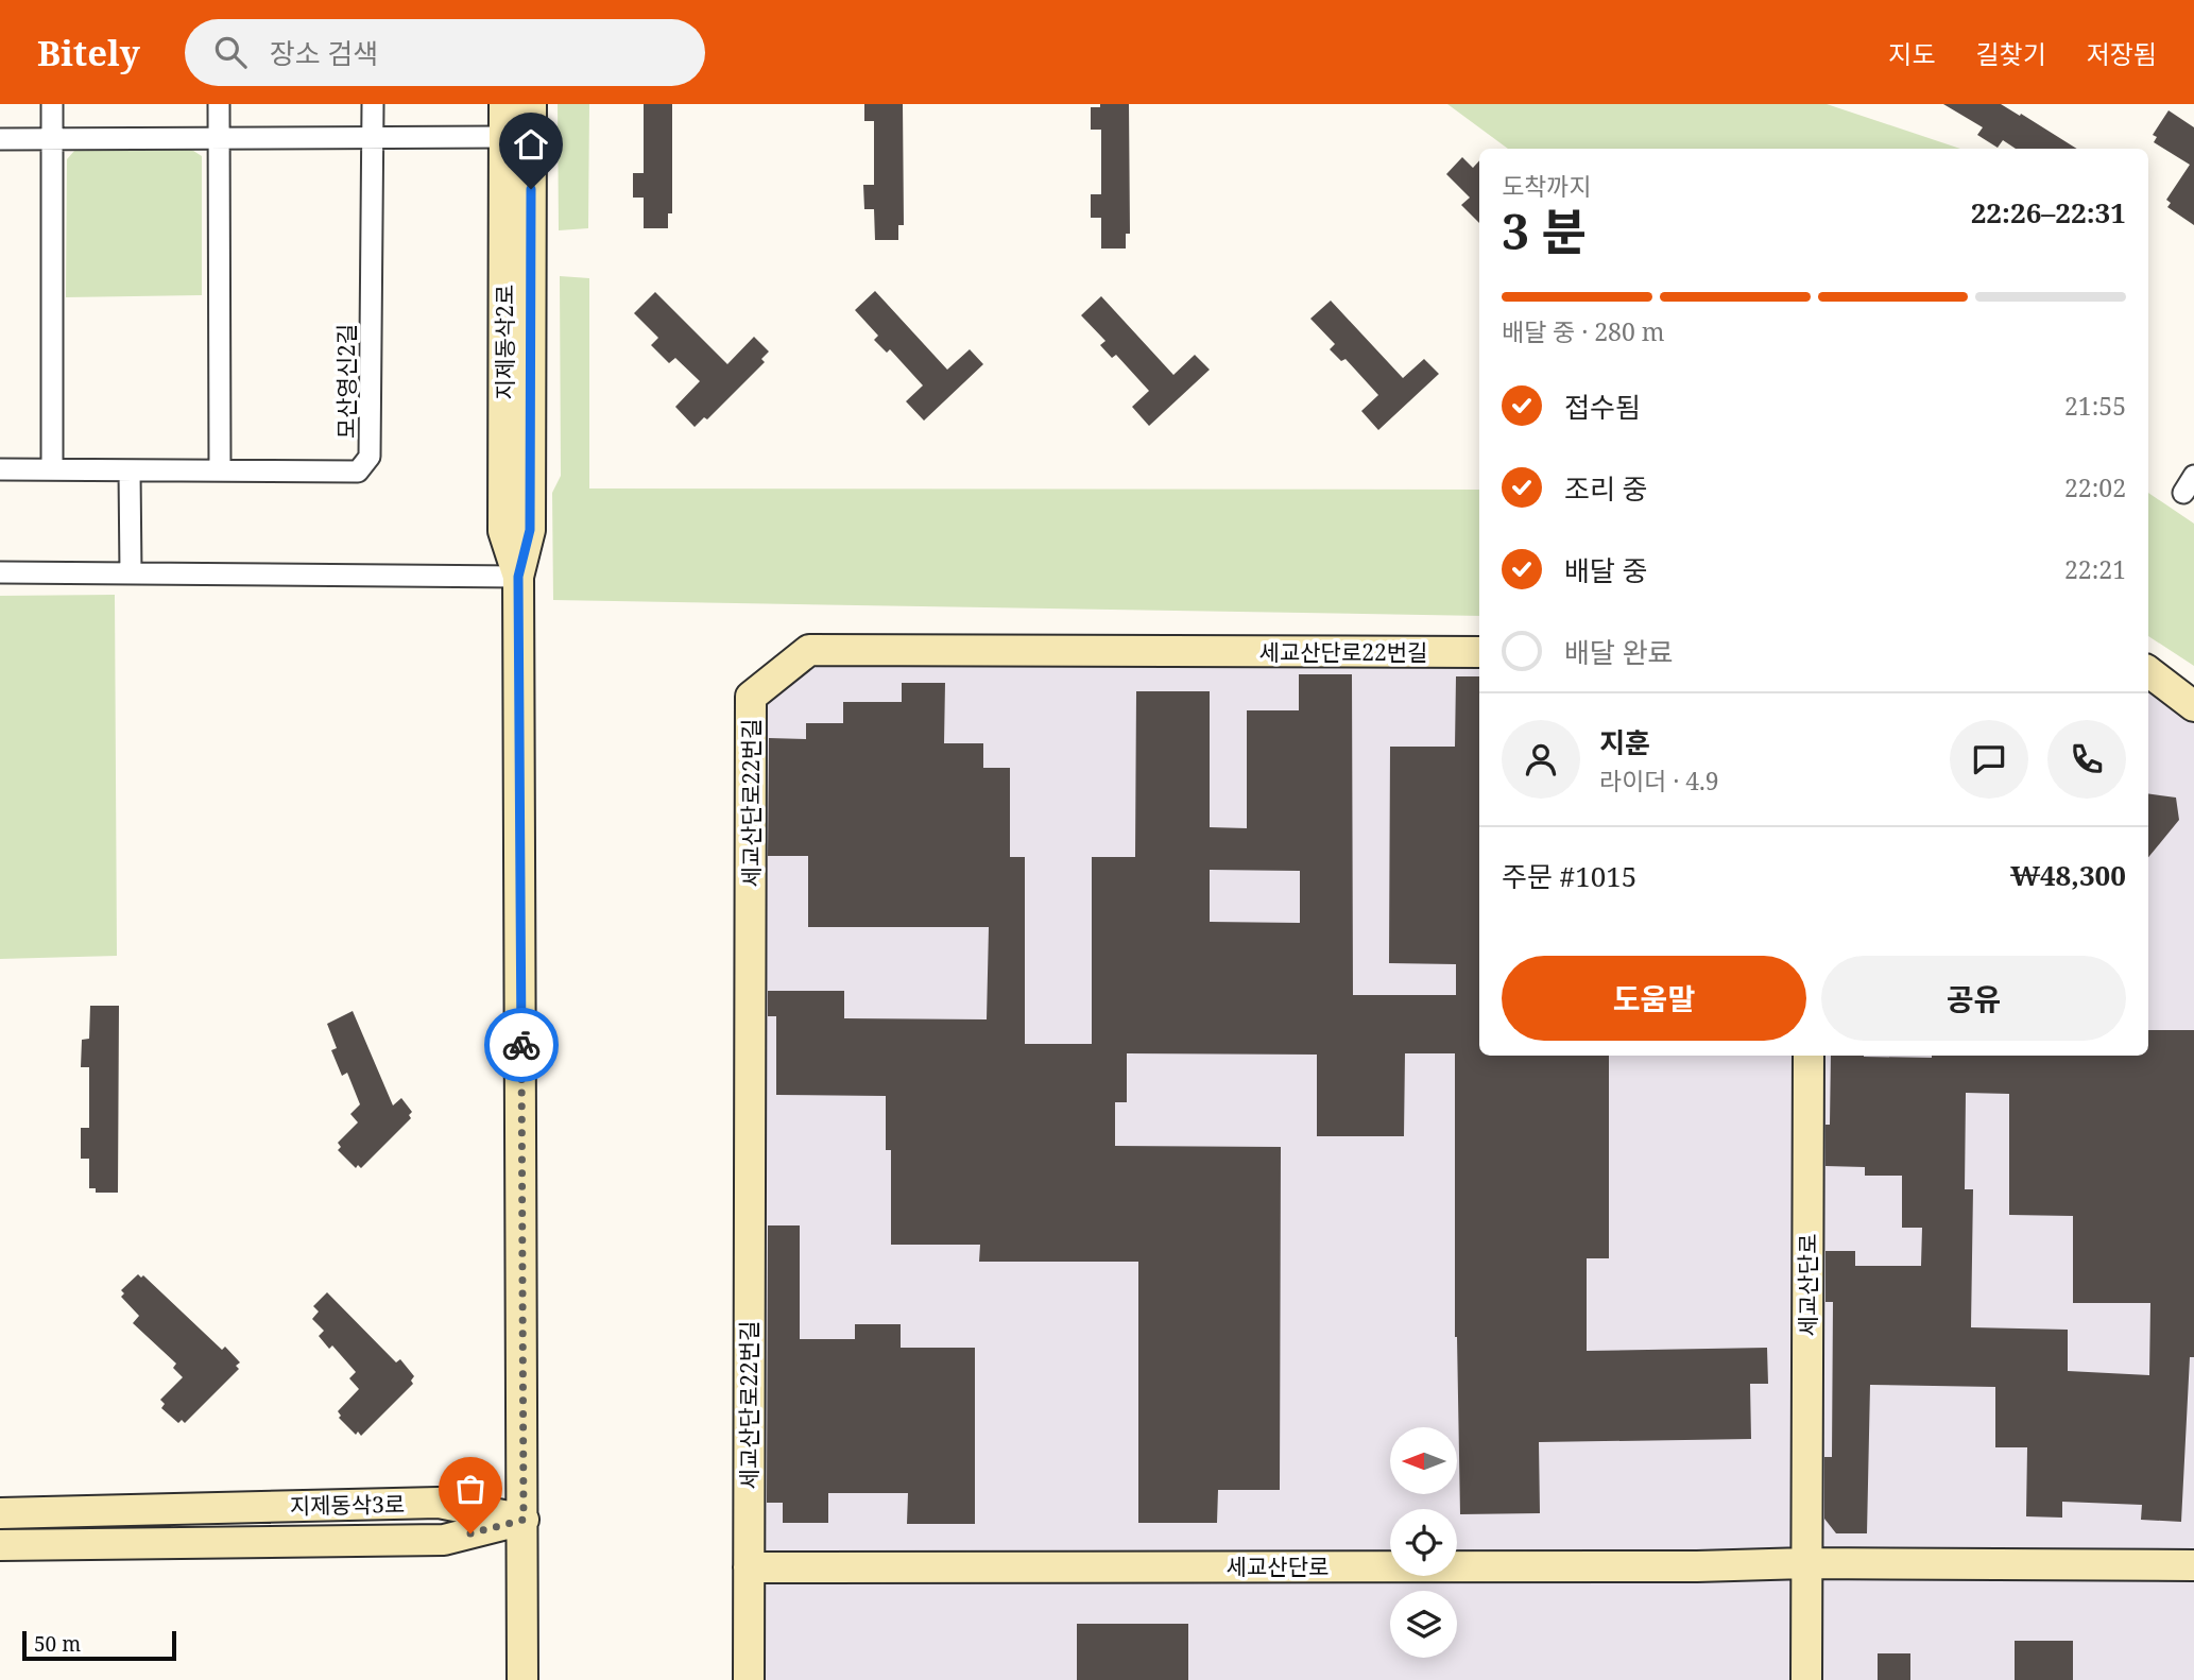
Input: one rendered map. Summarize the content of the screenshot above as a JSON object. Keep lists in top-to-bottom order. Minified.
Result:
{"streets":{"street":["지제동삭2로","모산영신2길","세교산단로22번길","세교산단로","지제동삭3로"]},"crossings":[["지제동삭2로","지제동삭3로"],["세교산단로22번길","세교산단로"]],"scale_bar":"50 m","north":"left","page":{"header":"Bitely","search":"장소 검색","nav":["지도","길찾기","저장됨"],"heading":["3 분","도착까지","22:26–22:31"],"panel":["지훈","라이더 · 4.9","주문 #1015","₩48,300"],"bar":"배달 중 · 280 m","list":[["접수됨","21:55"],["조리 중","22:02"],["배달 중","22:21"],"배달 완료"],"buttons":["도움말","공유"],"scale":"50 m"}}
